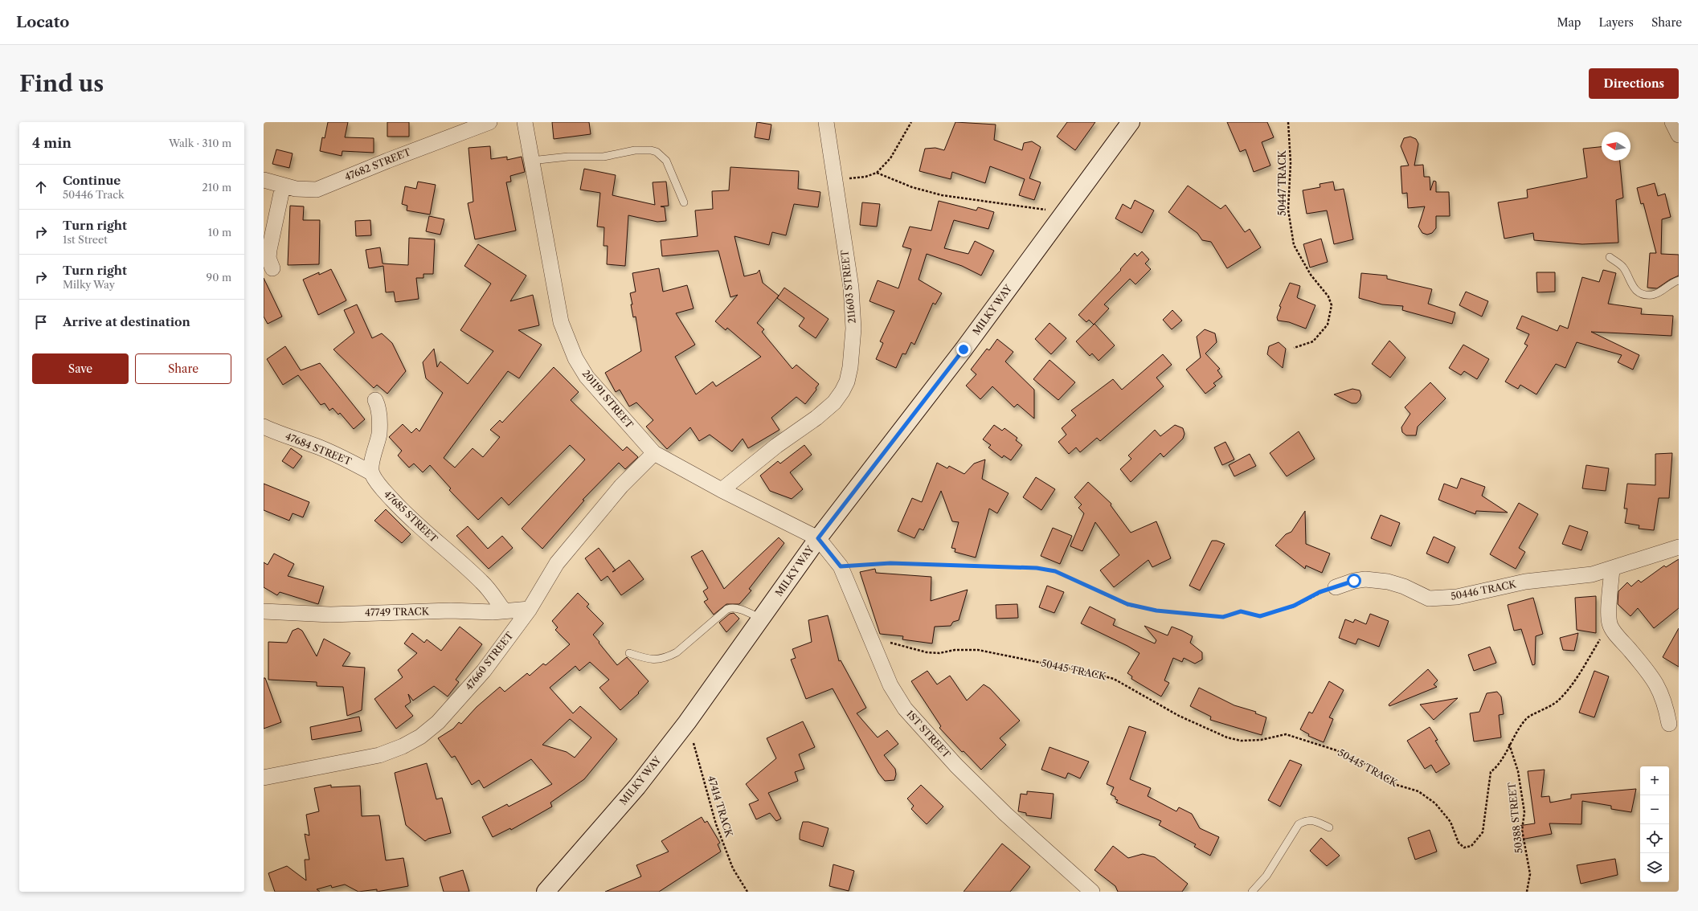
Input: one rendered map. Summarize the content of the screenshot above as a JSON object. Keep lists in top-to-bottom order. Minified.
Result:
{"streets":{"street":["47682 STREET","211603 STREET","MILKY WAY","201191 STREET","47684 STREET","47685 STREET","50446 TRACK","47749 TRACK","47660 STREET","1ST STREET"],"path":["50447 TRACK","50445 TRACK","47414 TRACK","50388 STREET"]},"crossings":[["211603 STREET","201191 STREET"],["MILKY WAY","201191 STREET"],["MILKY WAY","1ST STREET"],["MILKY WAY","47414 TRACK"],["201191 STREET","47660 STREET"],["201191 STREET","1ST STREET"],["47684 STREET","47685 STREET"],["47685 STREET","47749 TRACK"],["47749 TRACK","47660 STREET"],["50445 TRACK","1ST STREET"],["50445 TRACK","50388 STREET"]],"north":"left","page":{"header":"Locato","nav":["Map","Layers","Share"],"buttons":["Directions",["Save","Share"]],"title":"Find us","heading":["4 min","Walk · 310 m"],"list":[["Continue","50446 Track","210 m"],["Turn right","1st Street","10 m"],["Turn right","Milky Way","90 m"],"Arrive at destination"],"map_buttons":["+","−"]}}
